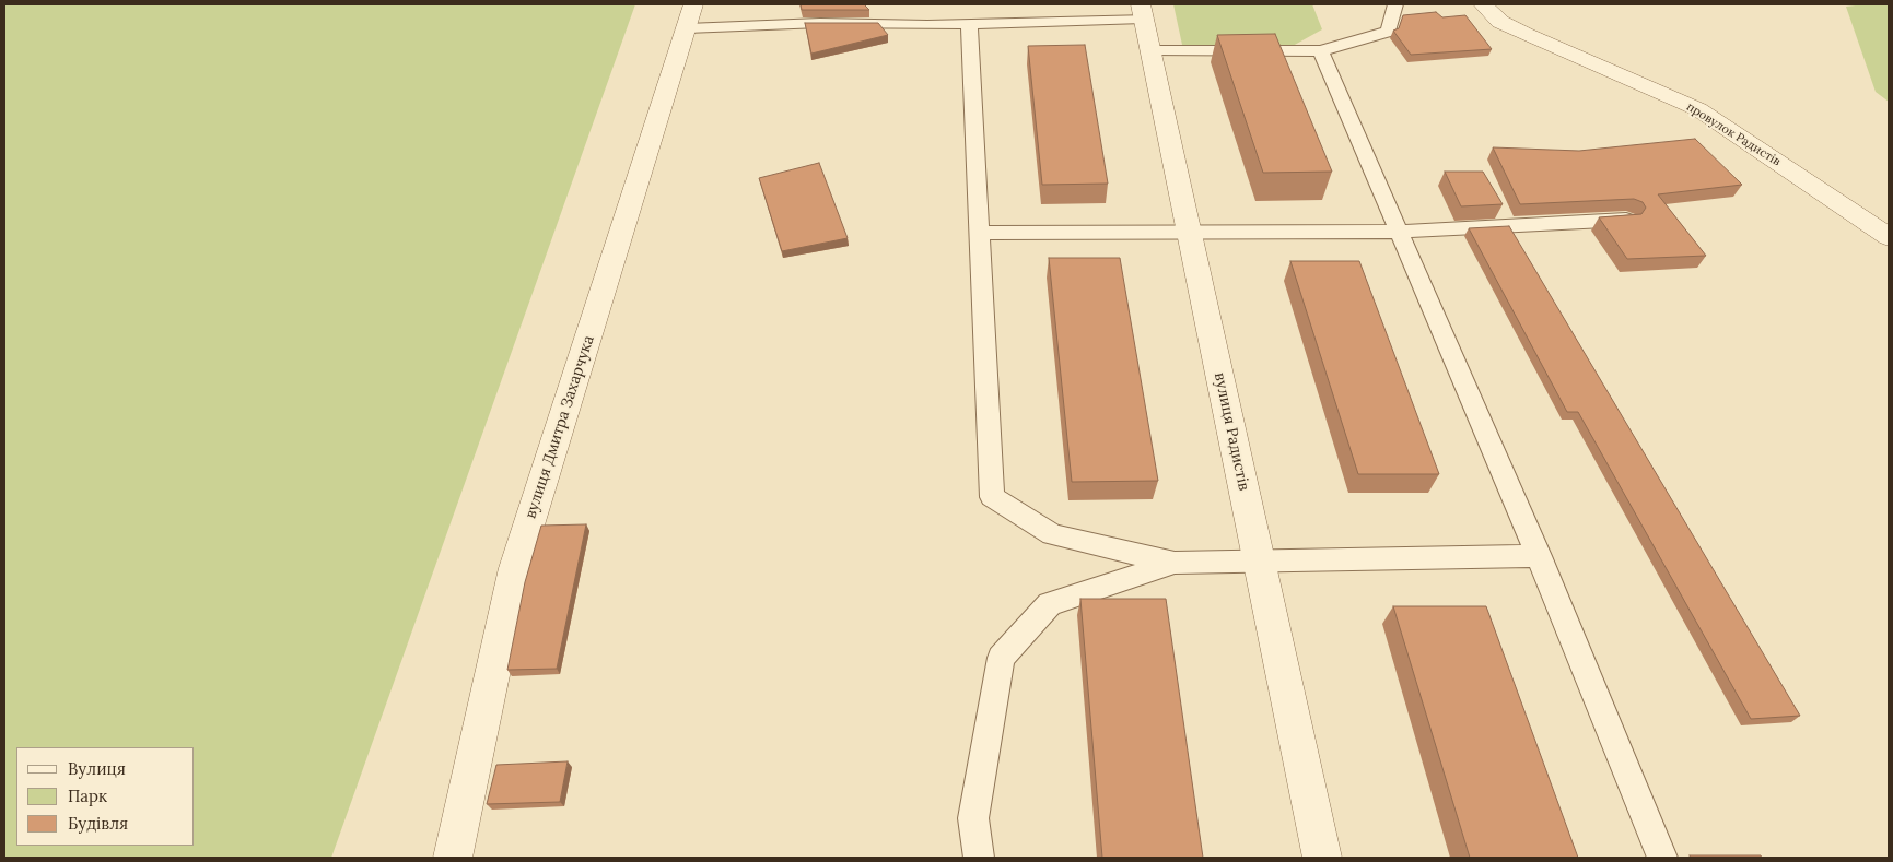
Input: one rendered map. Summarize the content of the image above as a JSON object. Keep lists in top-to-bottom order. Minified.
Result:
{"streets":{"street":["провулок Радистів","вулиця Дмитра Захарчука","вулиця Радистів"]},"legend":["Вулиця","Парк","Будівля"]}
